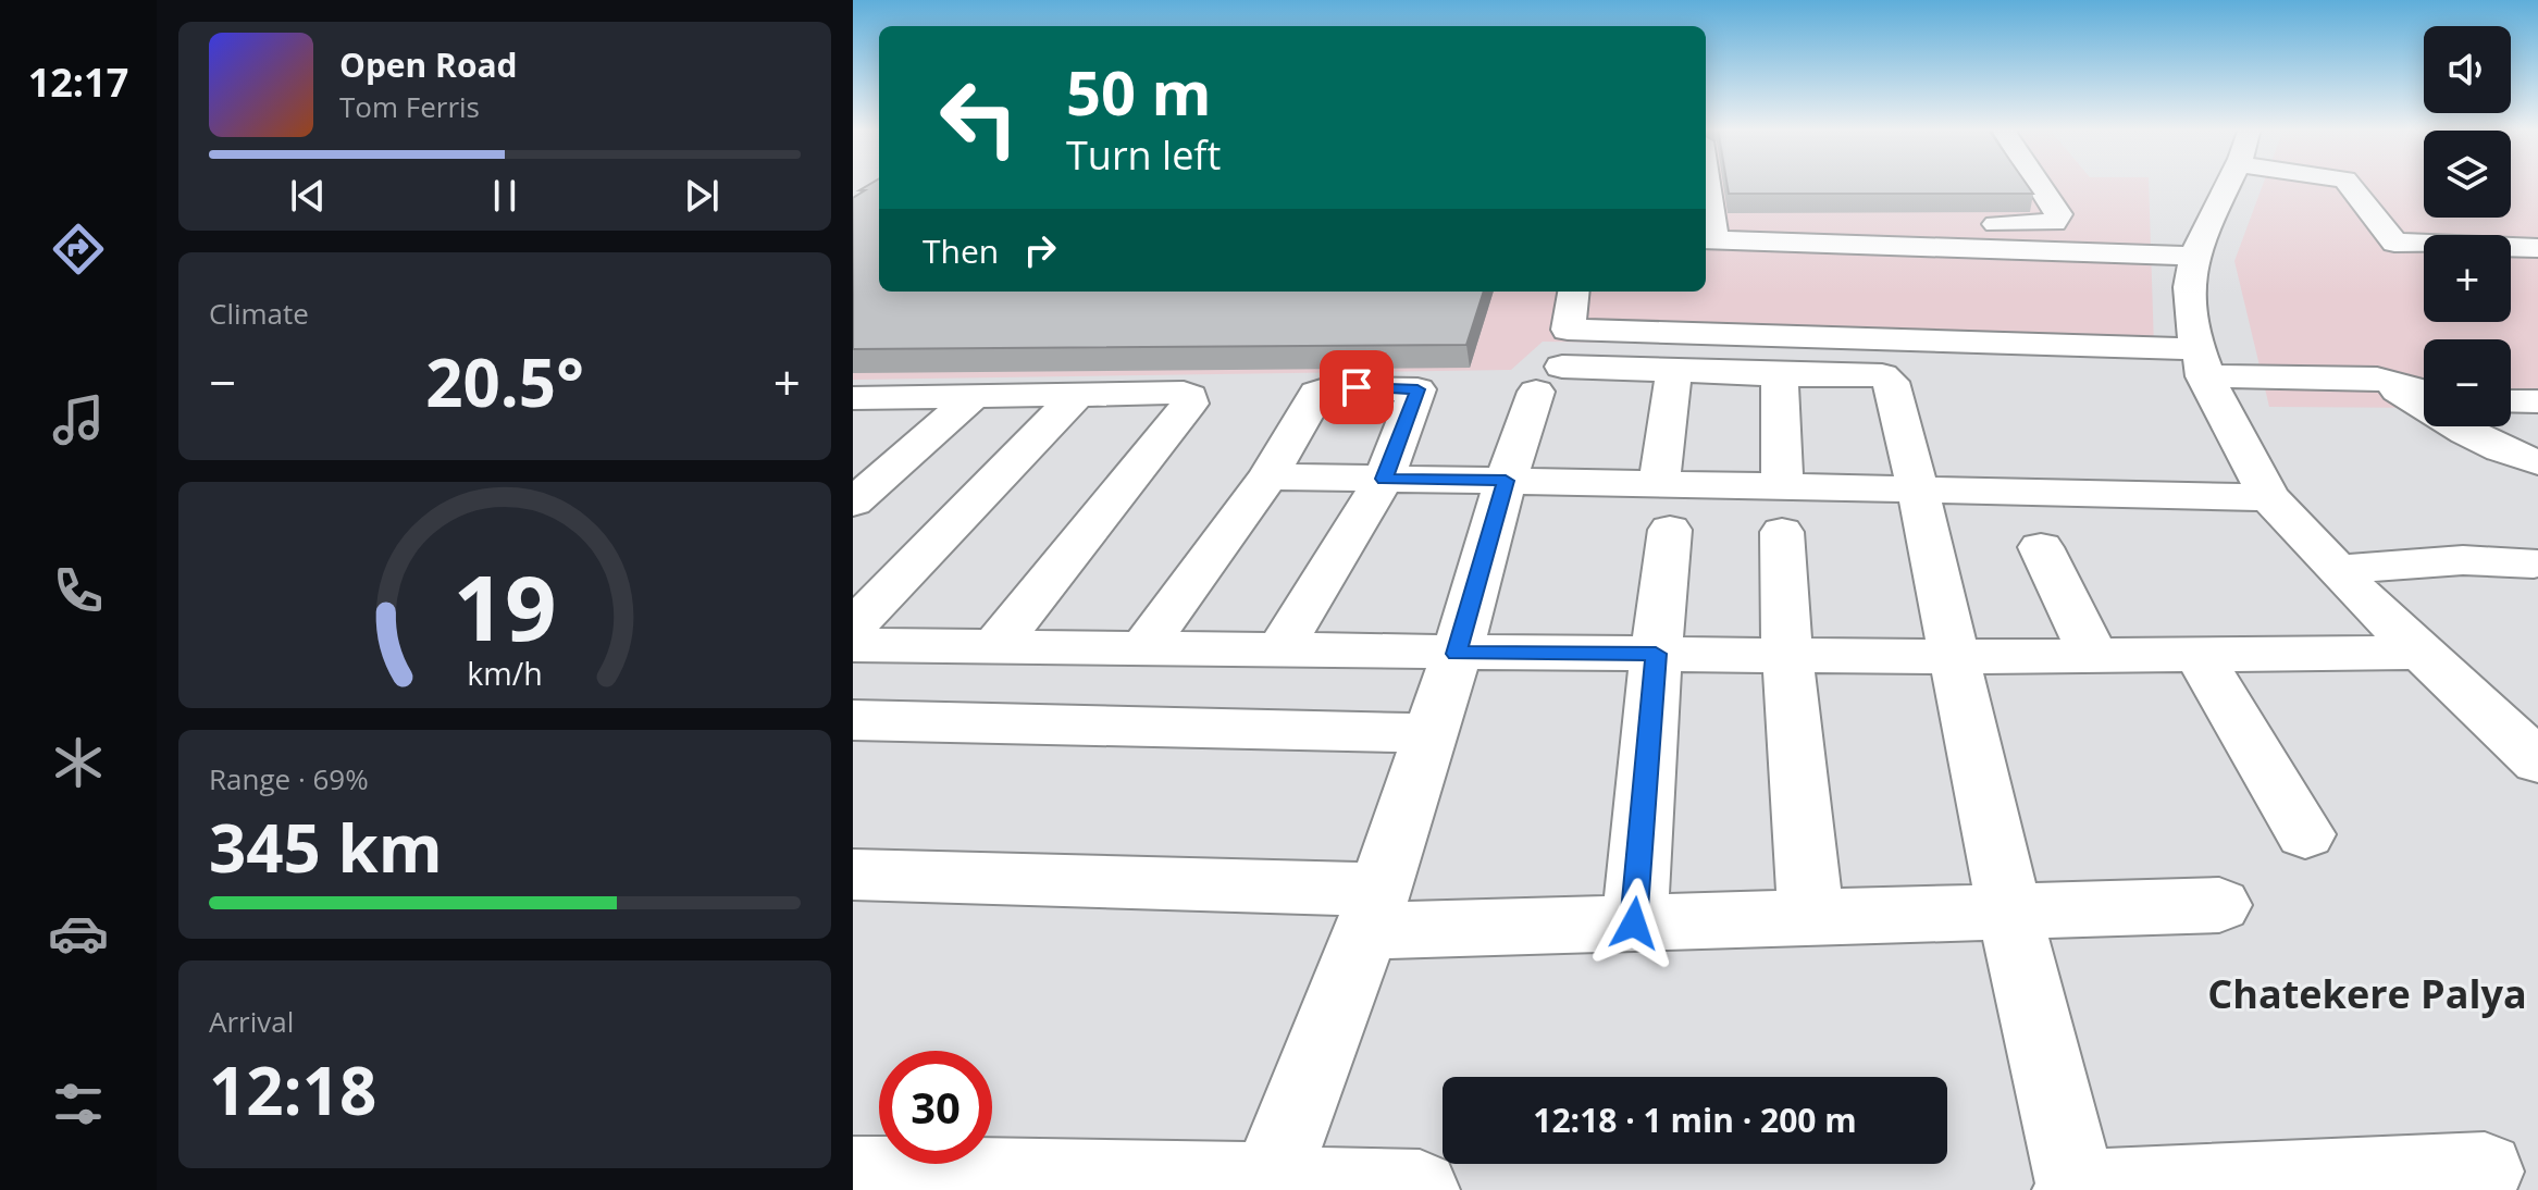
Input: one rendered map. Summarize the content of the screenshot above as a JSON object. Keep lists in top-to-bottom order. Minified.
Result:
{"districts":["Chatekere Palya"],"page":{"tabs":"12:17","map_buttons":["+","−"],"turn":["50 m","Turn left"],"song":["Open Road","Tom Ferris"],"then":"Then","tile":["Climate",["Range · 69%","345 km"],["Arrival","12:18"]],"heat":["−","20.5°","+"],"limit":"30","trip":"12:18 · 1 min · 200 m","gauge":["19","km/h"]}}
